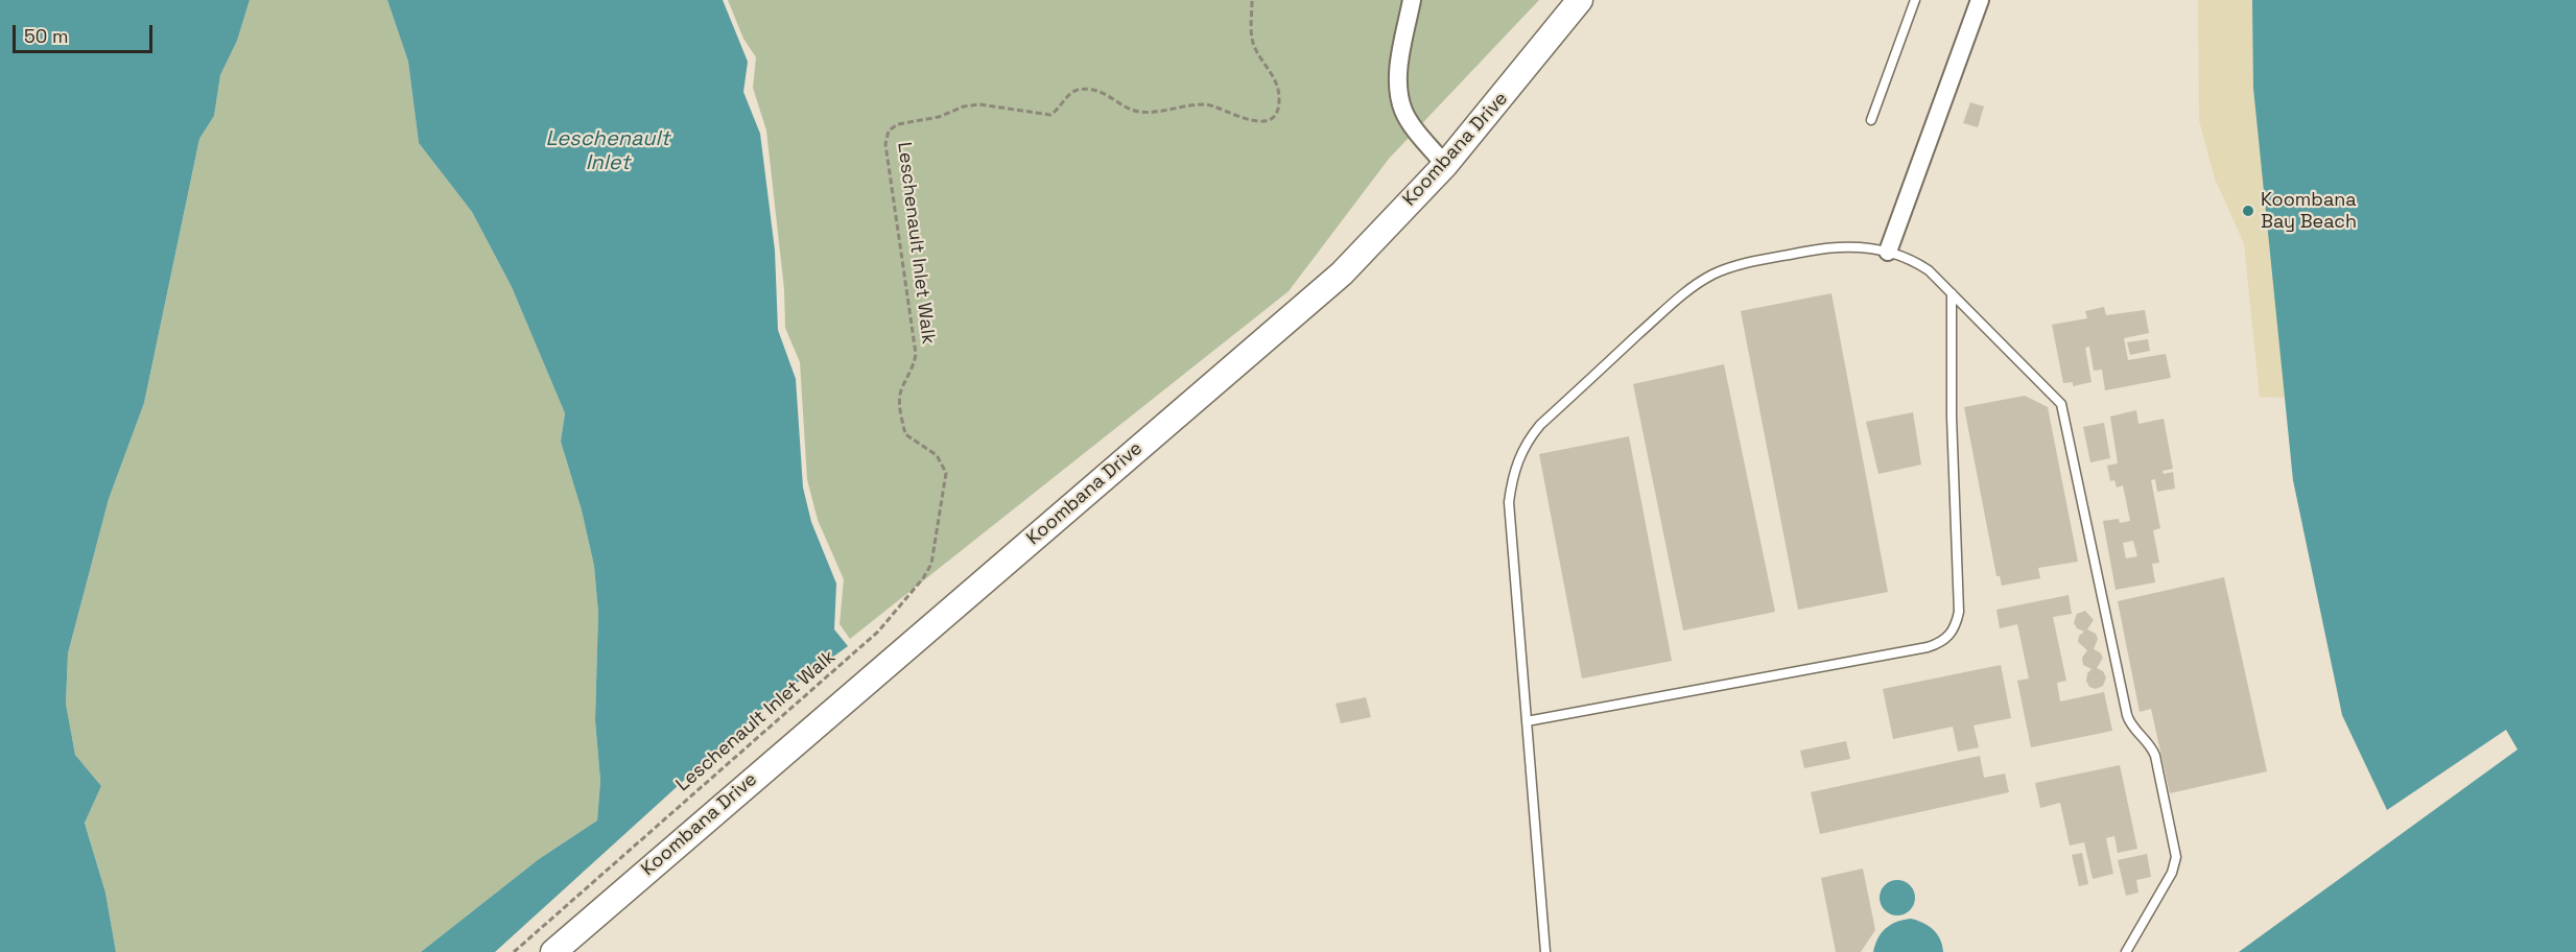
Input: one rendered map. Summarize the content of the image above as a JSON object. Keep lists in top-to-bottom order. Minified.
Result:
{"streets":{"main road":["Koombana Drive"],"path":["Leschenault Inlet Walk"]},"water":["Leschenault Inlet"],"places":["Koombana Bay Beach"],"scale_bar":"50 m"}
